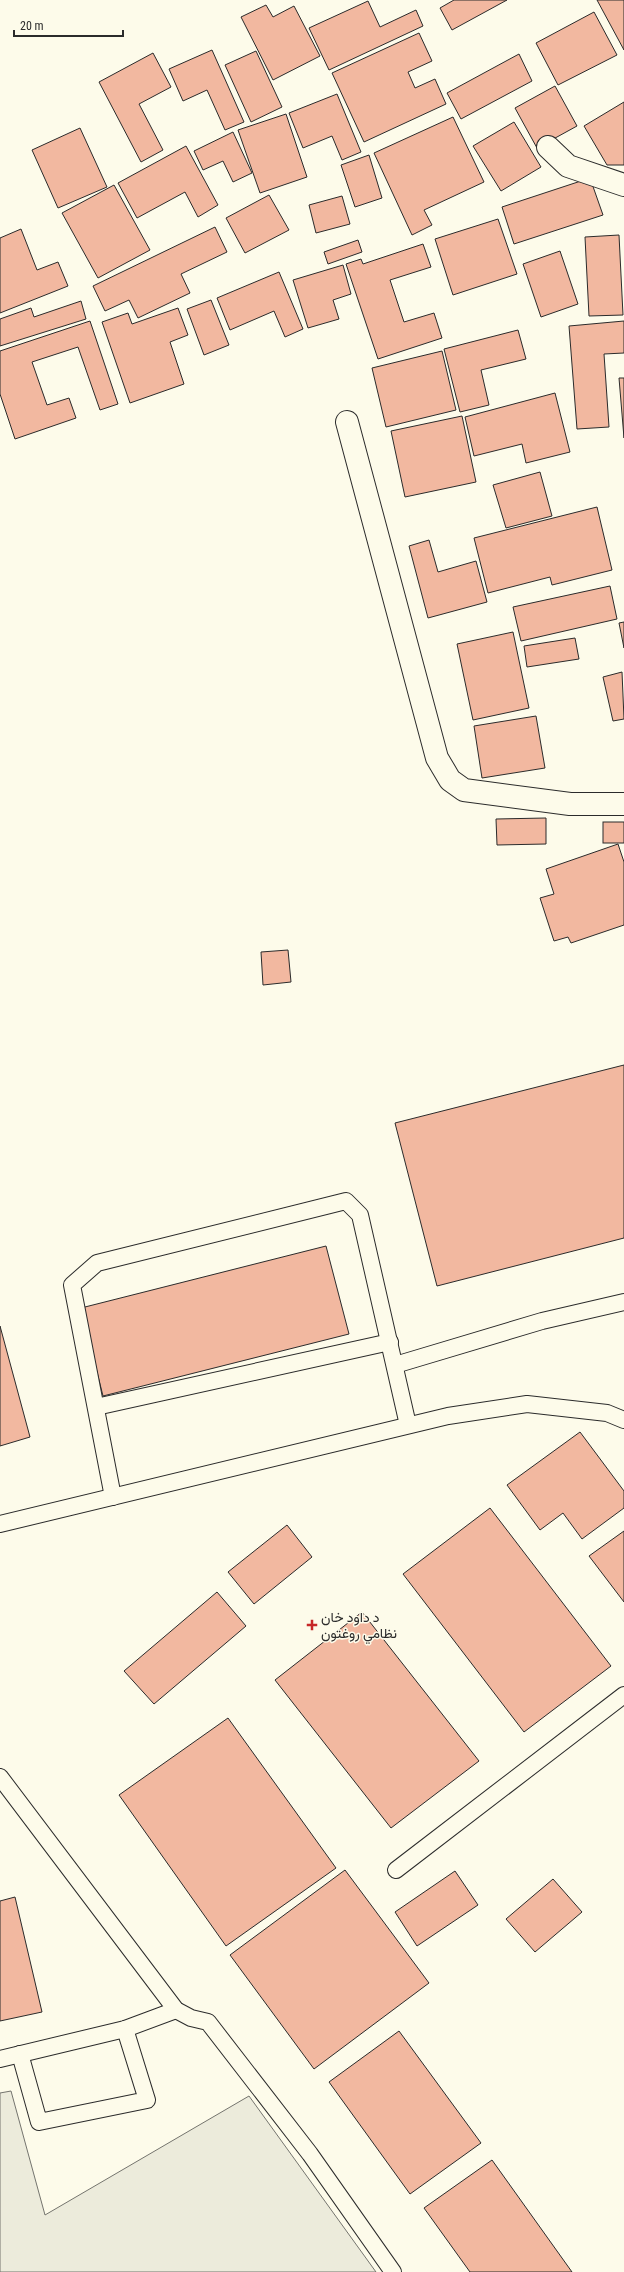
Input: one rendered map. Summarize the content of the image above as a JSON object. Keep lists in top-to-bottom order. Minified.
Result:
{"places":{"health":["د داود خان نظامي روغتون"]},"scale_bar":"20 m"}
